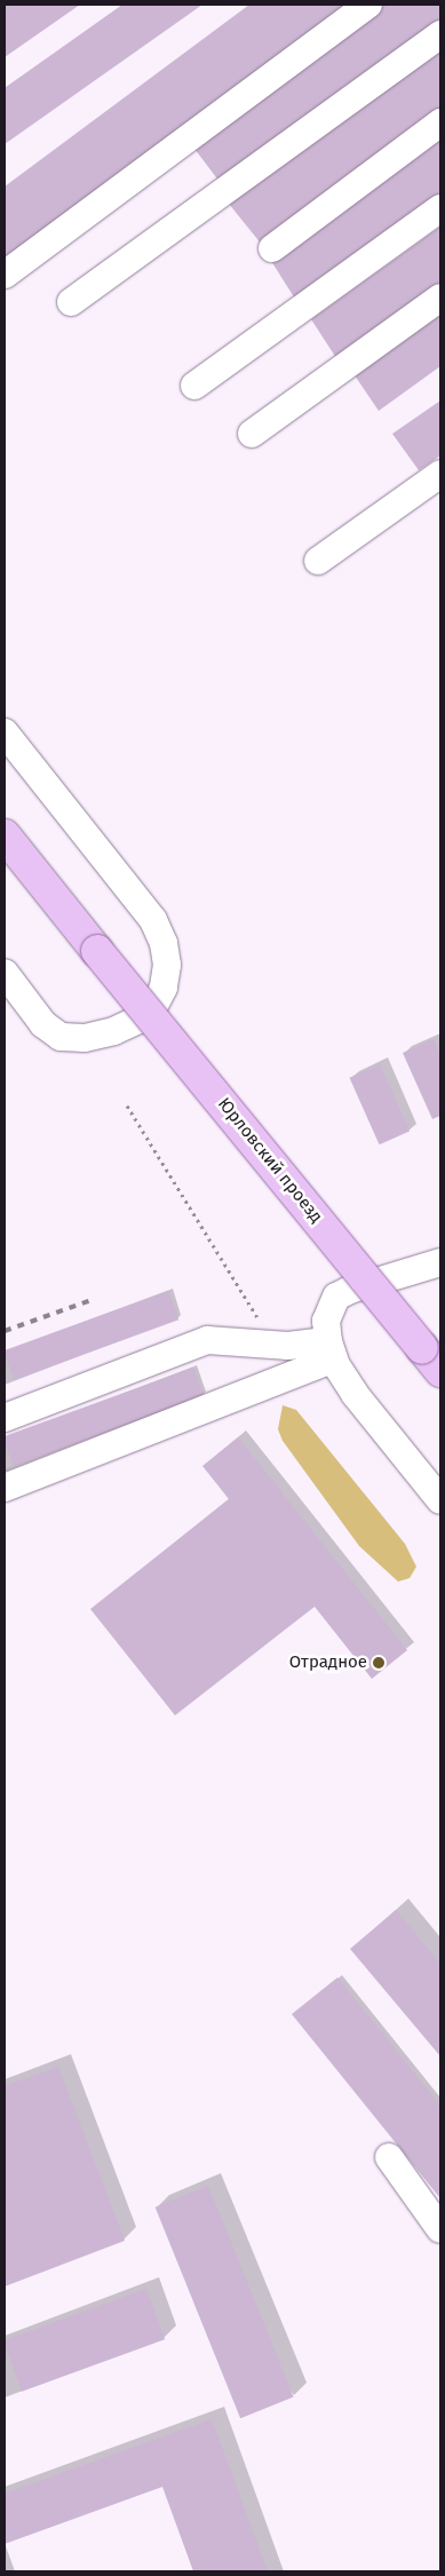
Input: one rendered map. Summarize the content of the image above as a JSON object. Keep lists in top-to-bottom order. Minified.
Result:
{"streets":{"main road":["Юрловский проезд"]},"places":["Отрадное"]}
